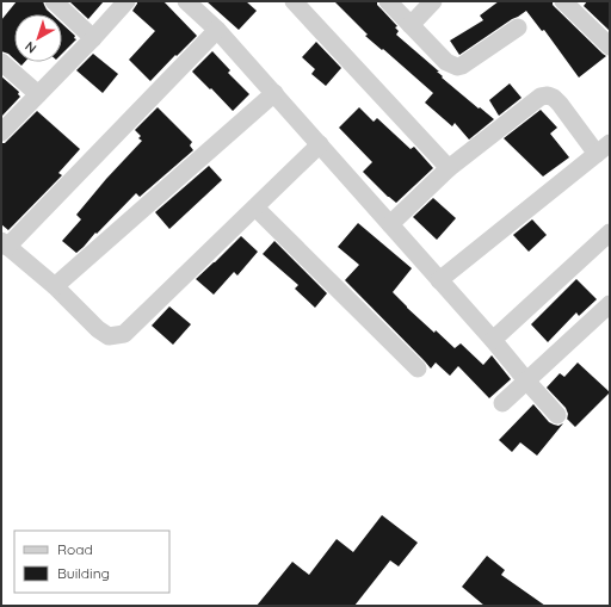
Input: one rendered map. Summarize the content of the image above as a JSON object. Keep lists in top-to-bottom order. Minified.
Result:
{"legend":["Road","Building"],"north":"bottom left"}
